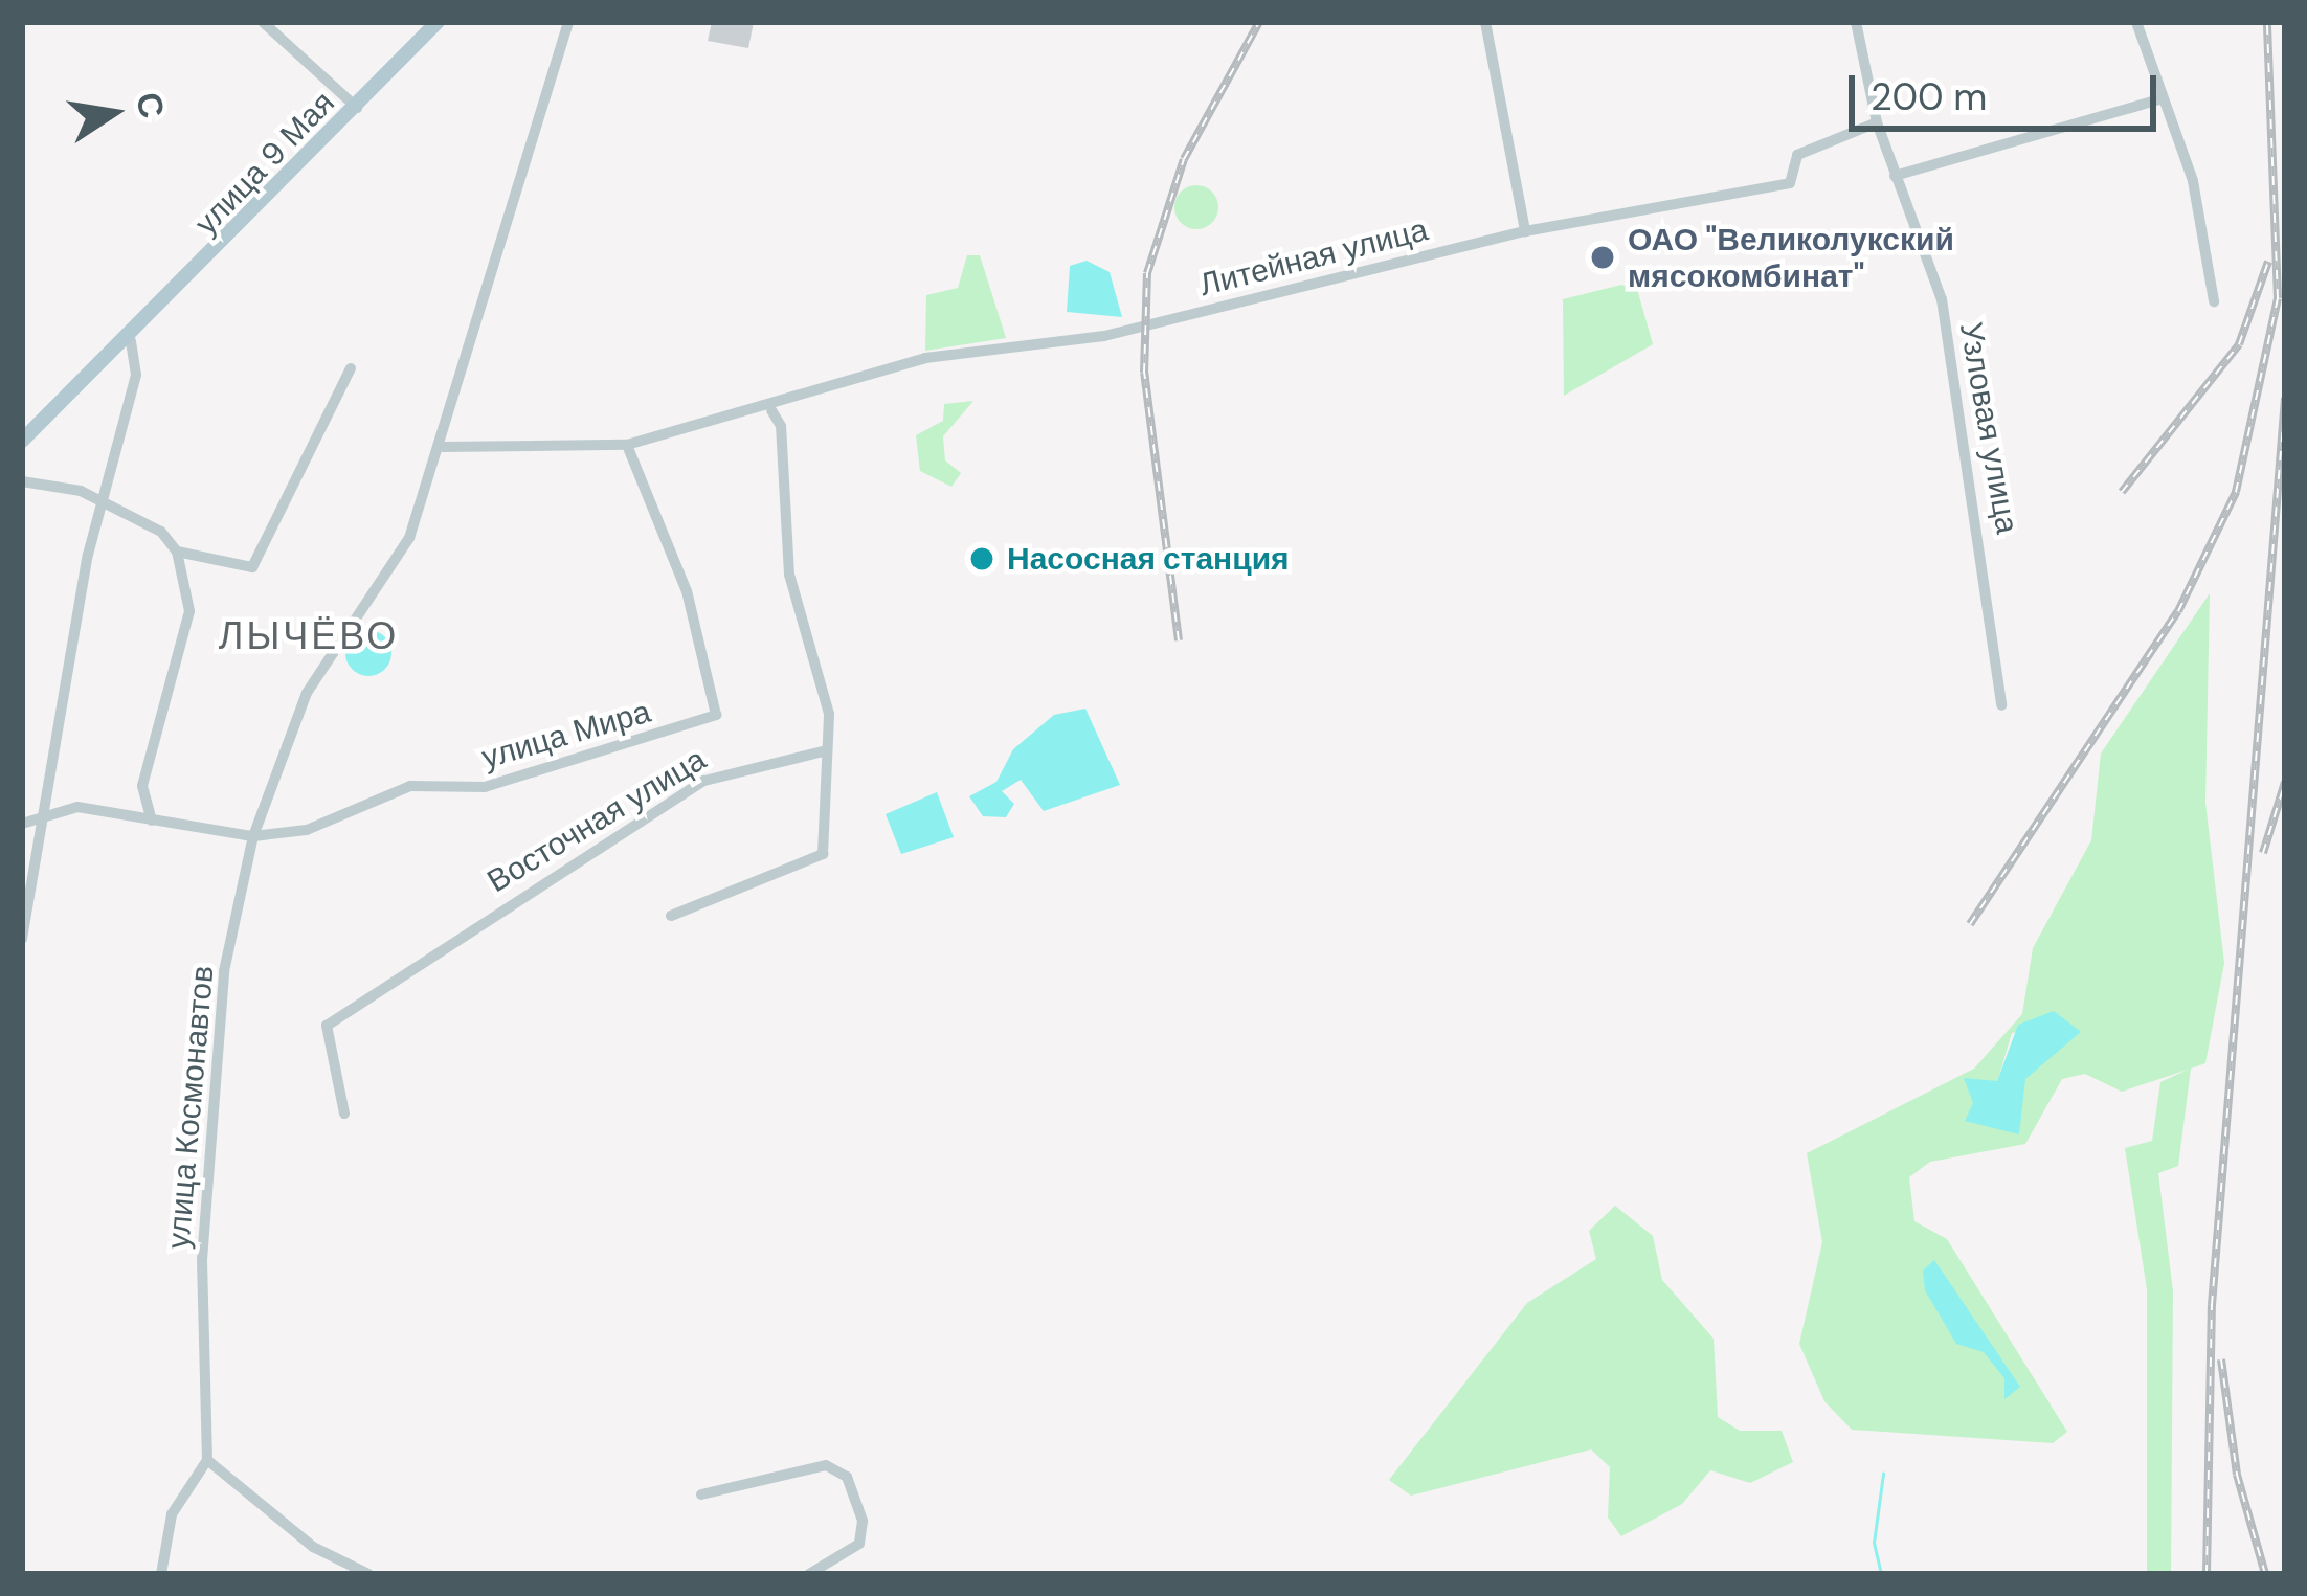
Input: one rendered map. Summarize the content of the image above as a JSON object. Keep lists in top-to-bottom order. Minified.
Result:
{"streets":{"main road":["улица 9 Мая"],"street":["Литейная улица","Узловая улица","улица Мира","Восточная улица","улица Космонавтов"]},"crossings":[["Литейная улица","Узловая улица"],["Литейная улица","улица Мира"],["Литейная улица","улица Космонавтов"],["улица Мира","улица Космонавтов"]],"districts":["ЛЫЧЁВО"],"places":["ОАО \"Великолукский мясокомбинат\"","Насосная станция"],"scale_bar":"200 m","north":"right"}
